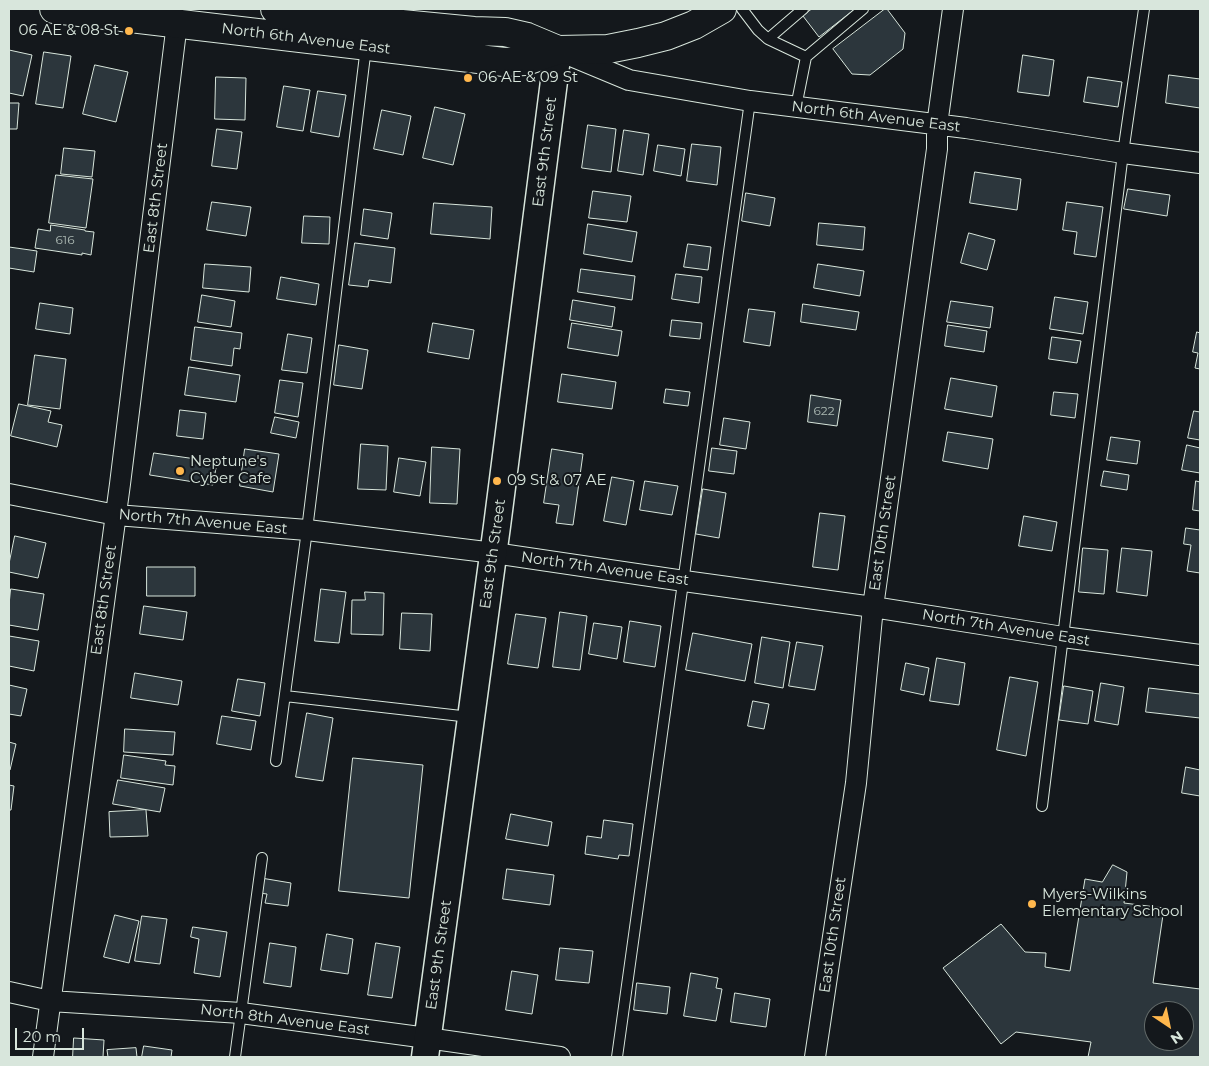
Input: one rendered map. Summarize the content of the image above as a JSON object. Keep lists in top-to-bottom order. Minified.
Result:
{"streets":{"main road":["North 6th Avenue East"],"street":["East 9th Street","East 8th Street","North 7th Avenue East","East 10th Street","North 8th Avenue East"]},"crossings":[["North 6th Avenue East","East 9th Street"],["North 6th Avenue East","East 8th Street"],["North 6th Avenue East","East 10th Street"],["East 9th Street","North 7th Avenue East"],["East 9th Street","North 8th Avenue East"],["East 8th Street","North 7th Avenue East"],["East 8th Street","North 8th Avenue East"],["North 7th Avenue East","East 10th Street"]],"places":["06 AE & 08 St","06 AE & 09 St","Neptune's Cyber Cafe","09 St & 07 AE","Myers-Wilkins Elementary School"],"house_numbers":["616","622"],"scale_bar":"20 m","north":"bottom right"}
